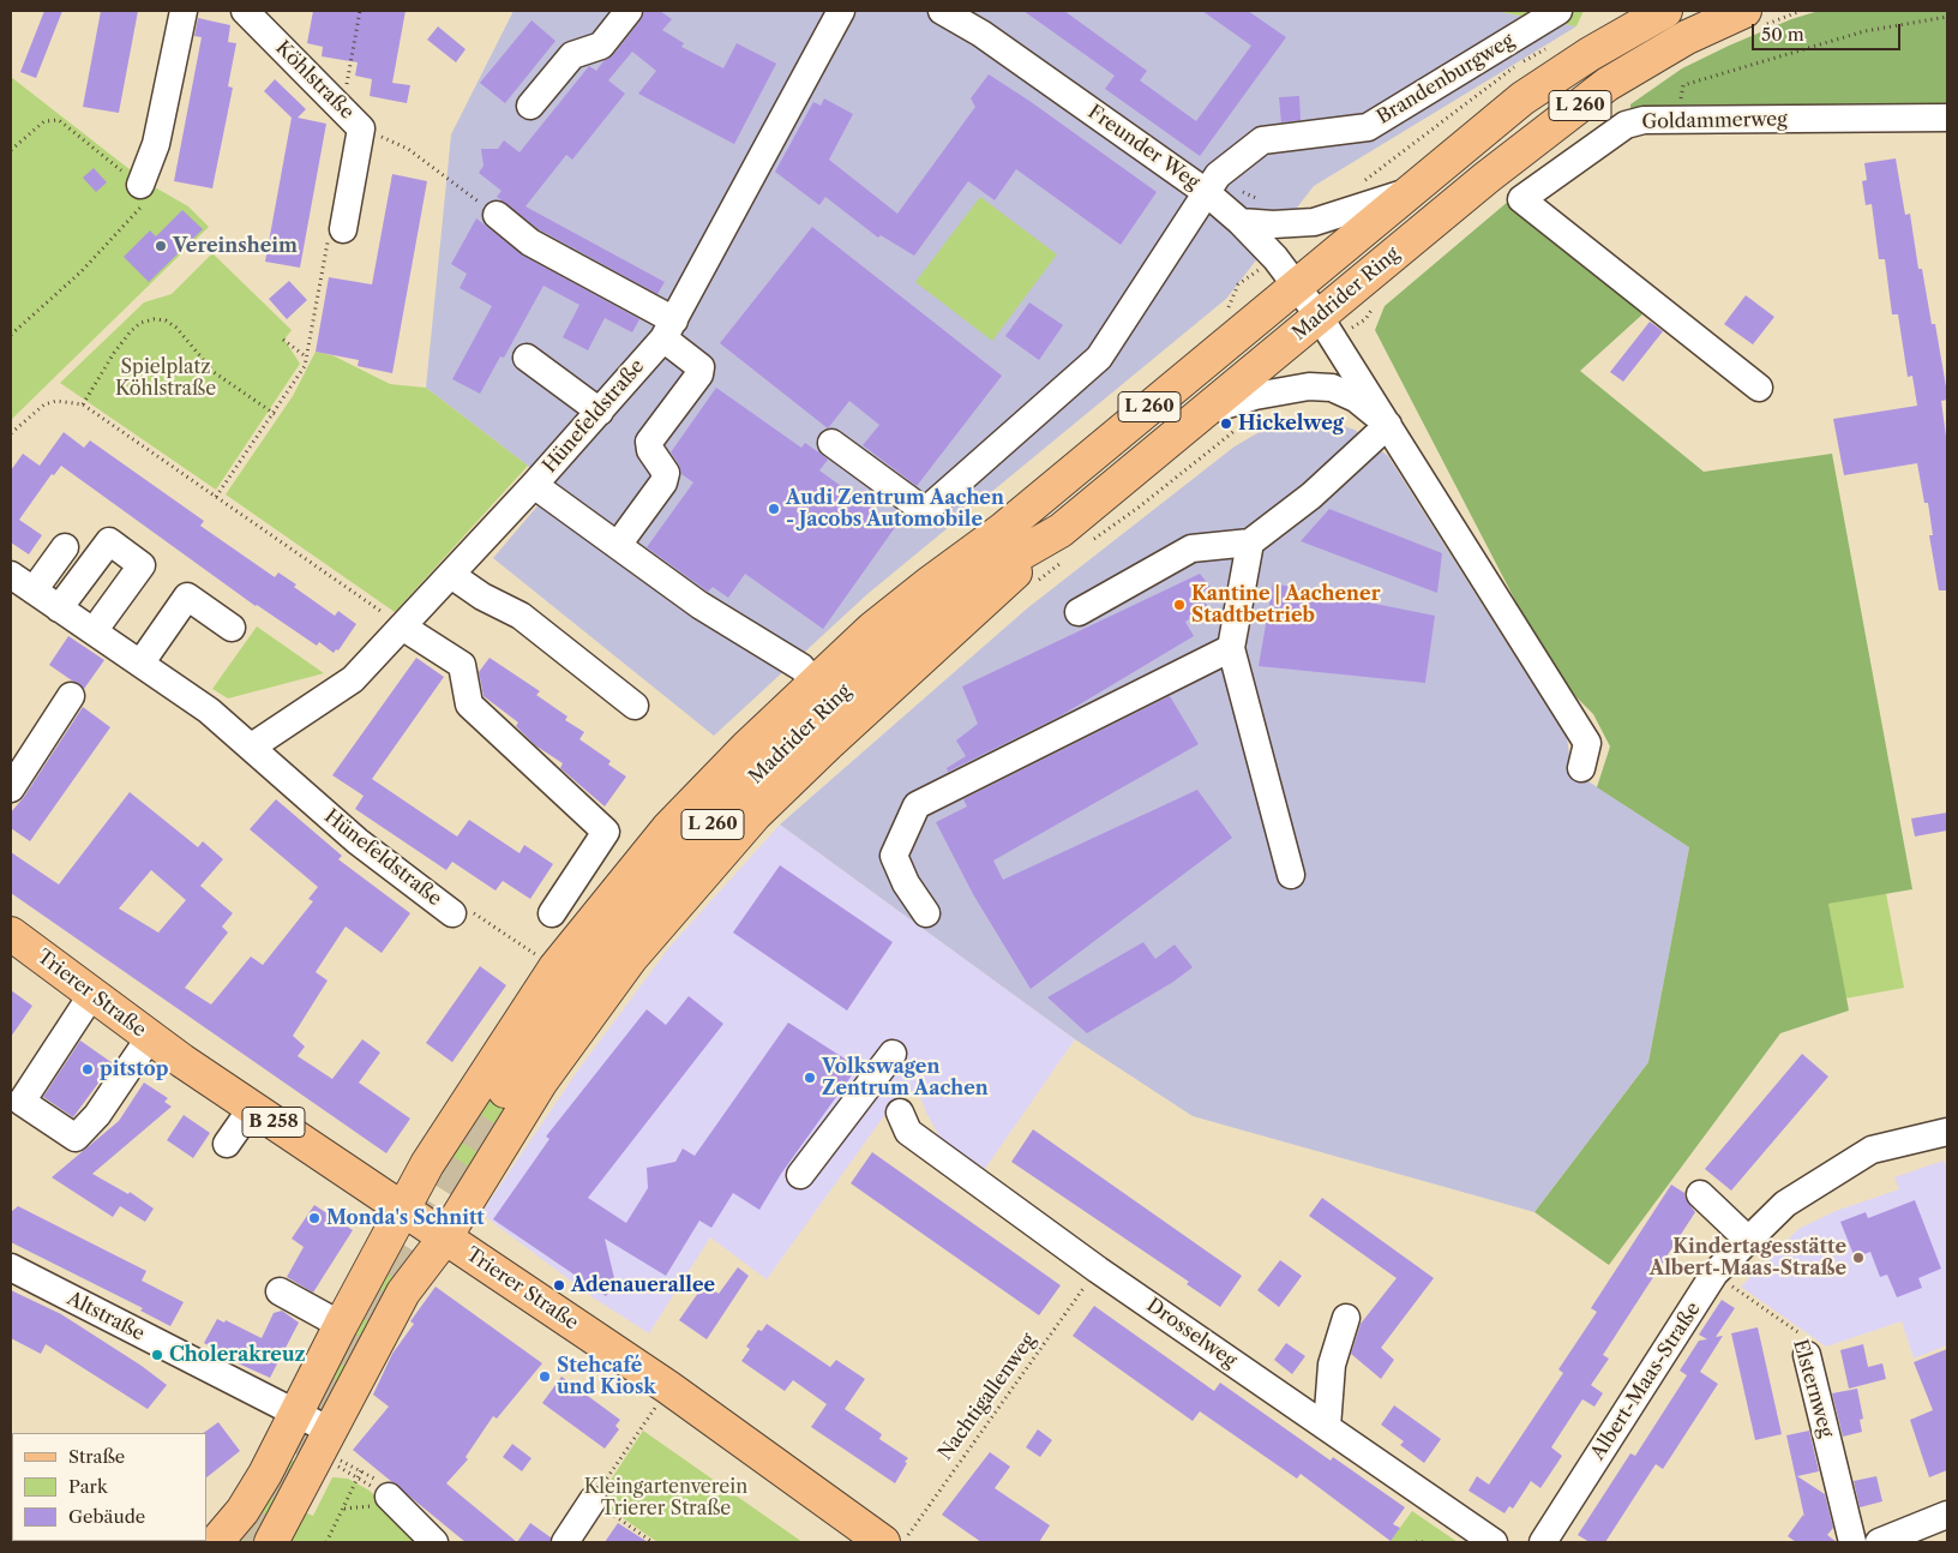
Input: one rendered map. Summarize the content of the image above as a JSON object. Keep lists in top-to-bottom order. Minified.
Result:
{"streets":{"main road":["L 260","Madrider Ring","Trierer Straße","B 258"],"street":["Brandenburgweg","Köhlstraße","Goldammerweg","Freunder Weg","Hünefeldstraße","Altstraße","Drosselweg","Albert-Maas-Straße","Elsternweg"],"path":["Nachtigallenweg"]},"crossings":[["Brandenburgweg","Freunder Weg"],["Freunder Weg","Madrider Ring"],["Drosselweg","Nachtigallenweg"],["Albert-Maas-Straße","Elsternweg"]],"parks":["Spielplatz Köhlstraße","Kleingartenverein Trierer Straße"],"places":["Vereinsheim","Hickelweg","Audi Zentrum Aachen - Jacobs Automobile","Kantine | Aachener Stadtbetrieb","pitstop","Volkswagen Zentrum Aachen","Monda's Schnitt","Kindertagesstätte Albert-Maas-Straße","Adenauerallee","Cholerakreuz","Stehcafé und Kiosk"],"legend":["Straße","Park","Gebäude"],"scale_bar":"50 m"}
